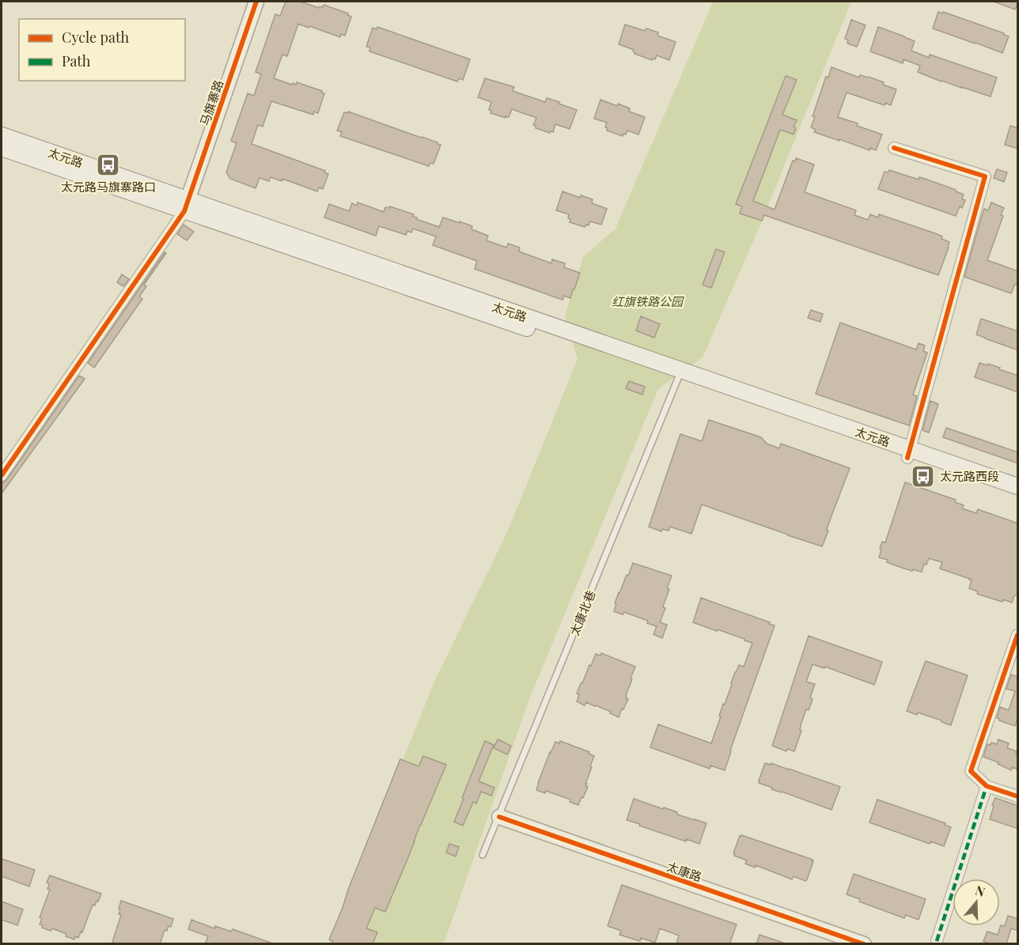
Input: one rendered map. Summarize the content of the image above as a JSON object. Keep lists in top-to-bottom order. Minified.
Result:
{"streets":{"main road":["太元路"],"street":["马旗寨路","太康路"],"lane":["太康北巷"]},"crossings":[["马旗寨路","太元路"],["太元路","太康北巷"],["太康北巷","太康路"]],"parks":["红旗铁路公园"],"places":{"bus stop":["太元路马旗寨路口","太元路西段"]},"legend":["Cycle path","Path"],"north":"top"}
